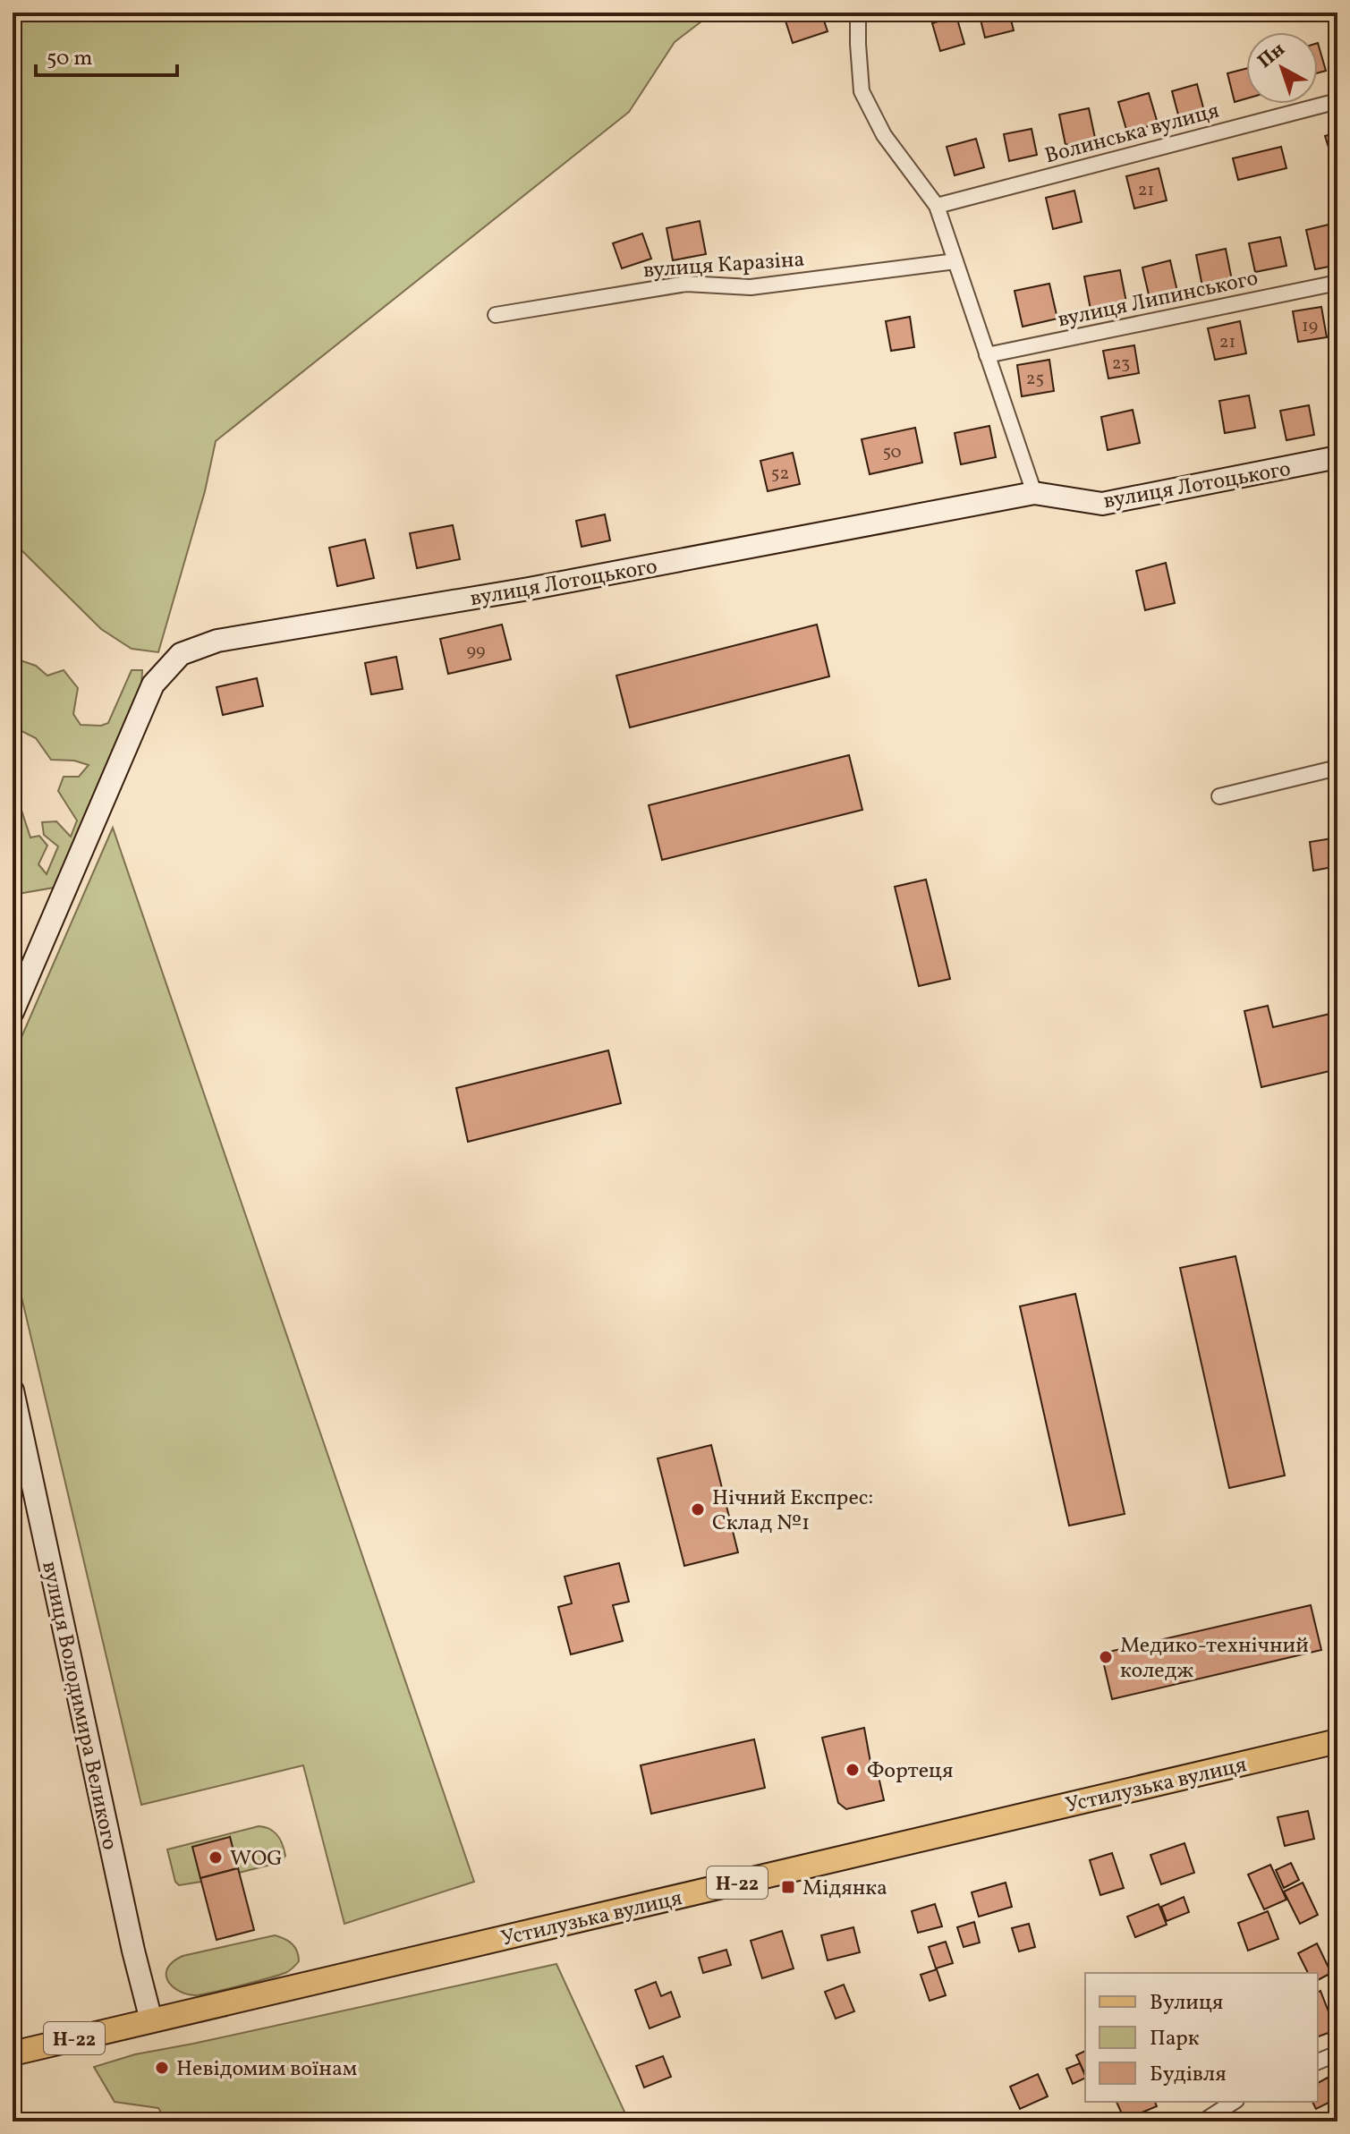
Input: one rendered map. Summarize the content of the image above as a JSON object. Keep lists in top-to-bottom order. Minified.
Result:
{"streets":{"main road":["Устилузька вулиця","Н-22"],"street":["Волинська вулиця","вулиця Каразіна","вулиця Липинського","вулиця Лотоцького","вулиця Володимира Великого"]},"crossings":[["вулиця Володимира Великого","Устилузька вулиця"]],"places":{"other":["Нічний Експрес: Склад №1","Медико-технічний коледж","Фортеця","WOG","Невідомим воїнам"],"transit":["Мідянка"]},"house_numbers":["21","19","21","23","25","50","52","99"],"legend":["Вулиця","Парк","Будівля"],"scale_bar":"50 m","north":"top left"}
